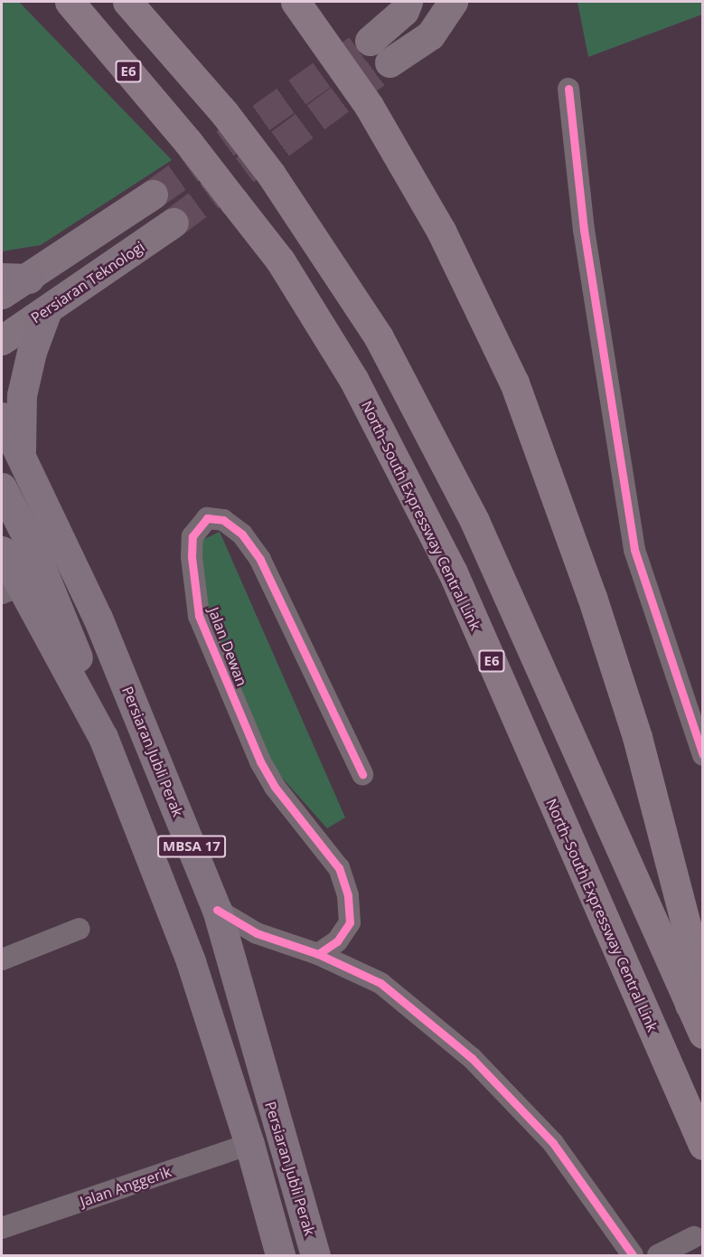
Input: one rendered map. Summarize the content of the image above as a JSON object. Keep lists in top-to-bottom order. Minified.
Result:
{"streets":{"highway":["E6","North–South Expressway Central Link"],"main road":["Persiaran Teknologi","Persiaran Jubli Perak","MBSA 17"],"street":["Jalan Dewan","Jalan Anggerik"]},"crossings":[["MBSA 17","Jalan Anggerik"]]}
